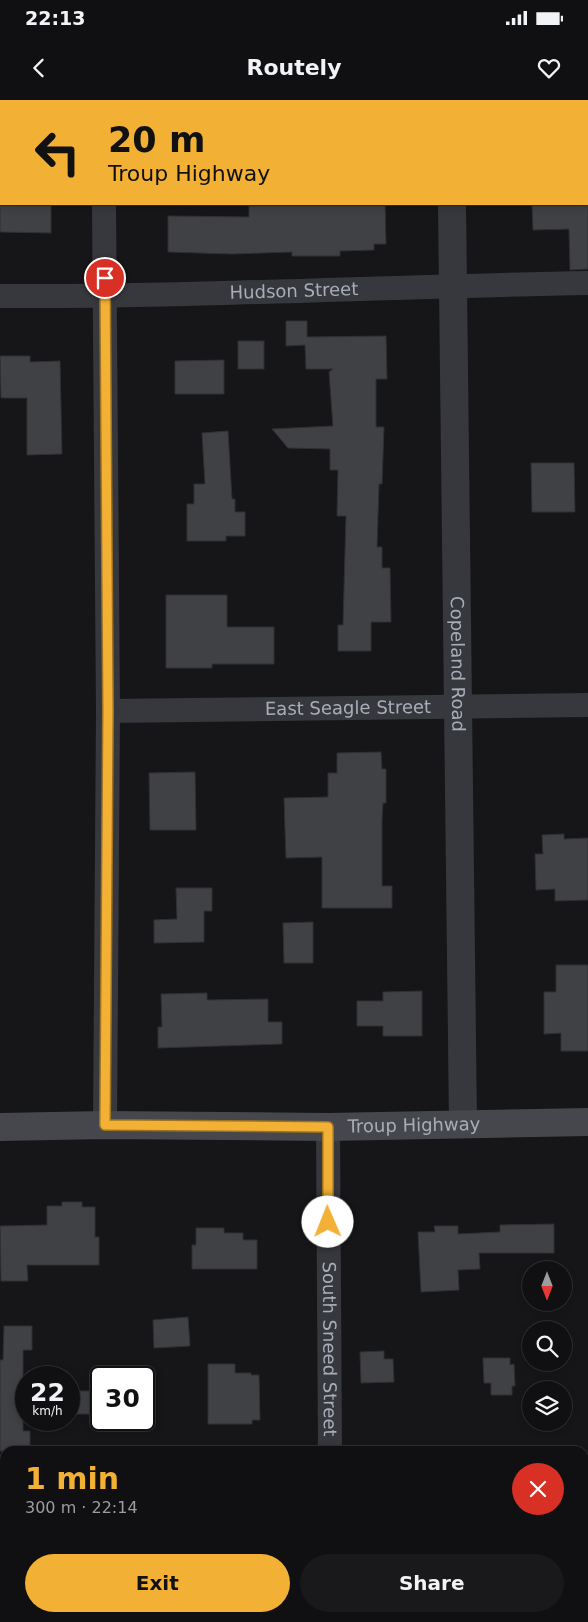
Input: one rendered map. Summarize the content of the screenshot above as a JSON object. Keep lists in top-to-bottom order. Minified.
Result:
{"streets":{"main road":["Troup Highway"],"street":["Hudson Street","Copeland Road","East Seagle Street","South Sneed Street"]},"crossings":[["Hudson Street","Copeland Road"],["Copeland Road","East Seagle Street"],["Copeland Road","Troup Highway"],["Troup Highway","South Sneed Street"]],"north":"bottom","page":{"status":"22:13","header":"Routely","turn":["20 m","Troup Highway"],"speed":"22 km/h","limit":"30","heading":["1 min","300 m · 22:14"],"buttons":["Exit","Share"]}}
